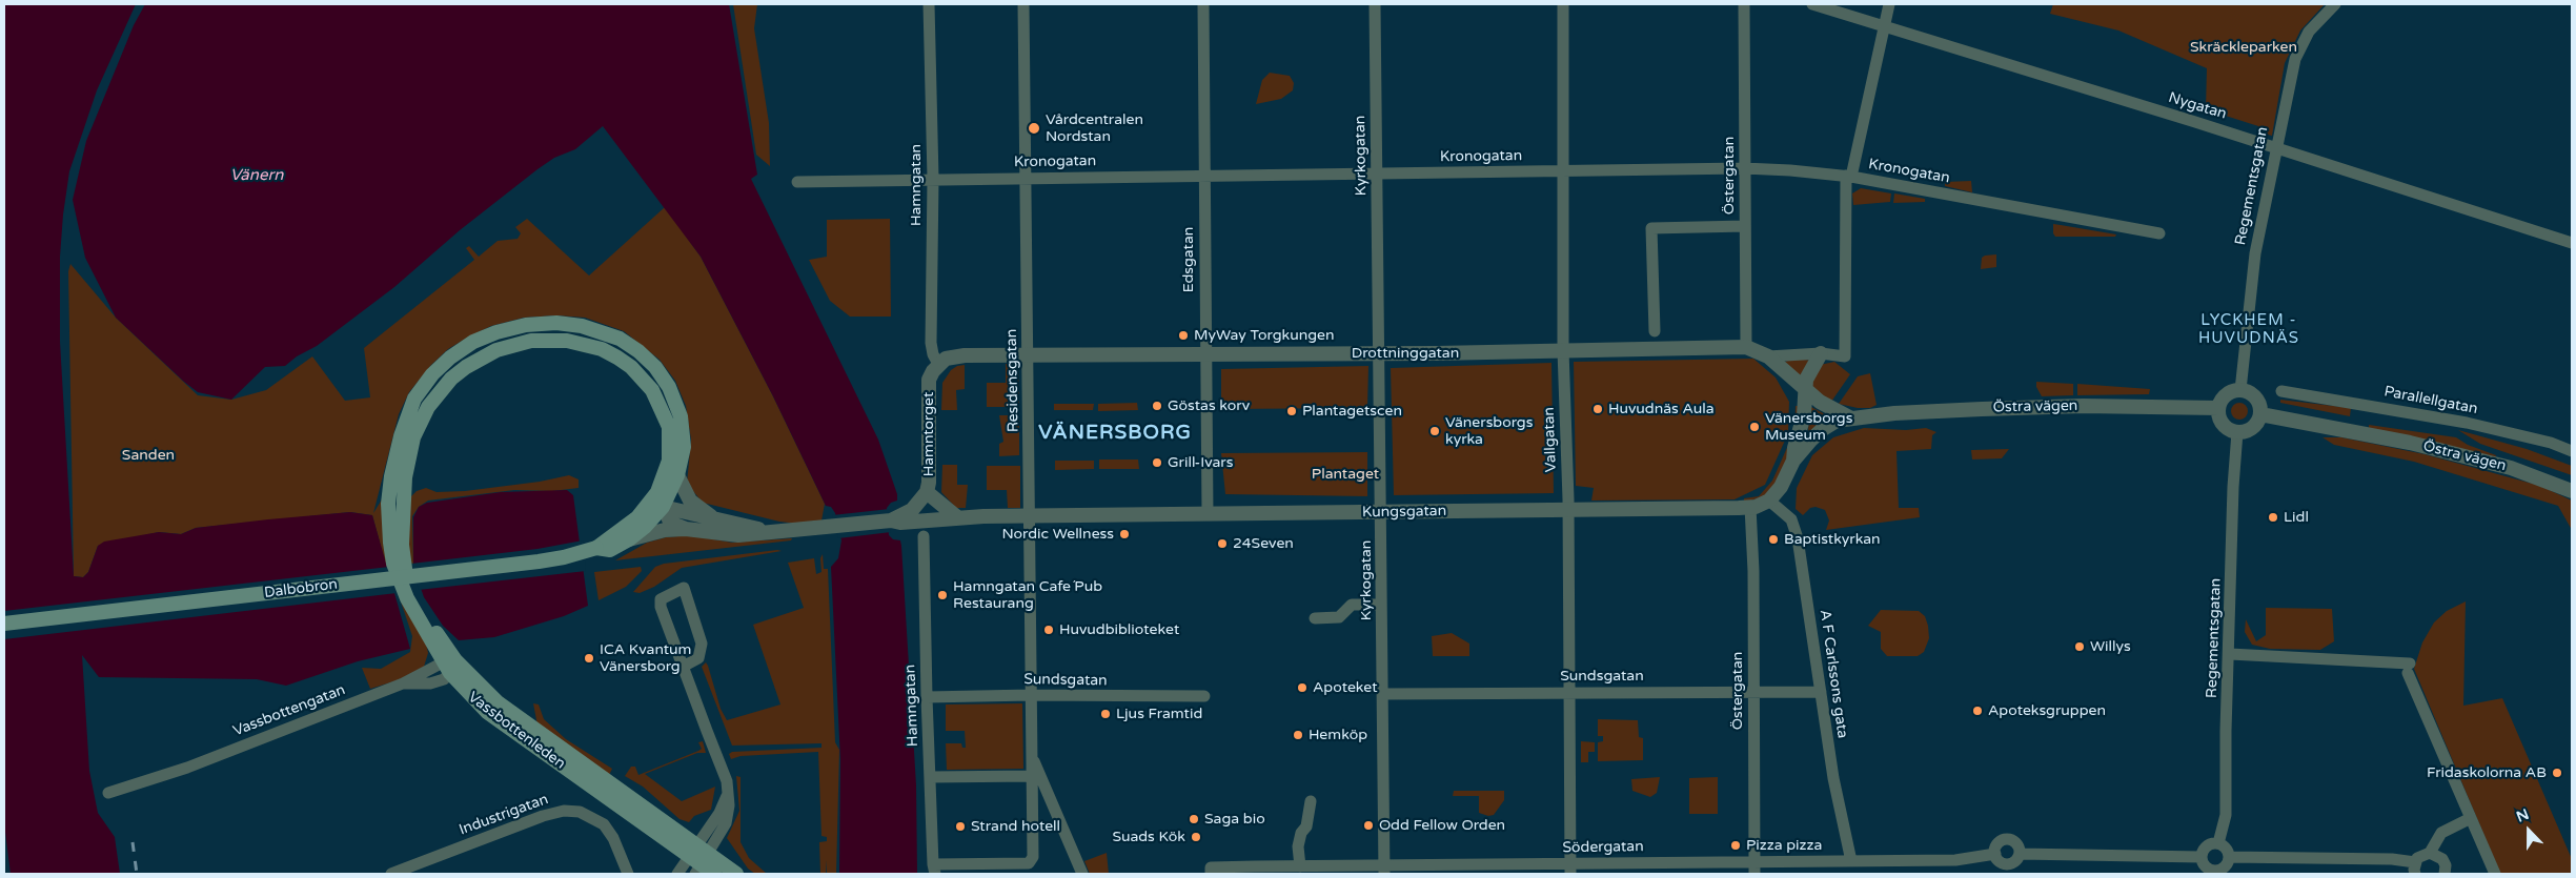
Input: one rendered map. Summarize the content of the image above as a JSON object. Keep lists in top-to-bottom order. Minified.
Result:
{"streets":{"main road":["Dalbobron","Vassbottenleden"],"street":["Nygatan","Kyrkogatan","Kronogatan","Östergatan","Hamngatan","Regementsgatan","Edsgatan","Drottninggatan","Residensgatan","Parallellgatan","Östra vägen","Hamntorget","Vallgatan","Kungsgatan","A F Carlssons gata","Sundsgatan","Vassbottengatan","Industrigatan","Södergatan"]},"crossings":[["Nygatan","Regementsgatan"],["Kyrkogatan","Kronogatan"],["Kyrkogatan","Drottninggatan"],["Kyrkogatan","Kungsgatan"],["Kyrkogatan","Sundsgatan"],["Kyrkogatan","Södergatan"],["Kronogatan","Östergatan"],["Kronogatan","Hamngatan"],["Kronogatan","Edsgatan"],["Kronogatan","Residensgatan"],["Kronogatan","Vallgatan"],["Östergatan","Drottninggatan"],["Östergatan","Kungsgatan"],["Östergatan","Sundsgatan"],["Östergatan","Södergatan"],["Hamngatan","Drottninggatan"],["Hamngatan","Residensgatan"],["Hamngatan","Hamntorget"],["Hamngatan","Sundsgatan"],["Regementsgatan","Östra vägen"],["Edsgatan","Drottninggatan"],["Edsgatan","Kungsgatan"],["Drottninggatan","Residensgatan"],["Drottninggatan","Östra vägen"],["Drottninggatan","Hamntorget"],["Drottninggatan","Vallgatan"],["Residensgatan","Kungsgatan"],["Residensgatan","Sundsgatan"],["Hamntorget","Kungsgatan"],["Vallgatan","Kungsgatan"],["Vallgatan","Sundsgatan"],["Vallgatan","Södergatan"],["Kungsgatan","A F Carlssons gata"],["Dalbobron","Vassbottenleden"],["A F Carlssons gata","Sundsgatan"],["A F Carlssons gata","Södergatan"],["Vassbottengatan","Vassbottenleden"]],"districts":["LYCKHEM - HUVUDNÄS","VÄNERSBORG"],"water":["Vänern"],"parks":["Skräckleparken","Sanden","Plantaget"],"places":["Vårdcentralen Nordstan","MyWay Torgkungen","Göstas korv","Huvudnäs Aula","Plantagetscen","Vänersborgs Museum","Vänersborgs kyrka","Grill-Ivars","Lidl","Nordic Wellness","Baptistkyrkan","24Seven","Hamngatan Cafe´Pub Restaurang","Huvudbiblioteket","Willys","ICA Kvantum Vänersborg","Apoteket","Apoteksgruppen","Ljus Framtid","Hemköp","Fridaskolorna AB","Saga bio","Odd Fellow Orden","Strand hotell","Suads Kök","Pizza pizza"],"north":"top"}
